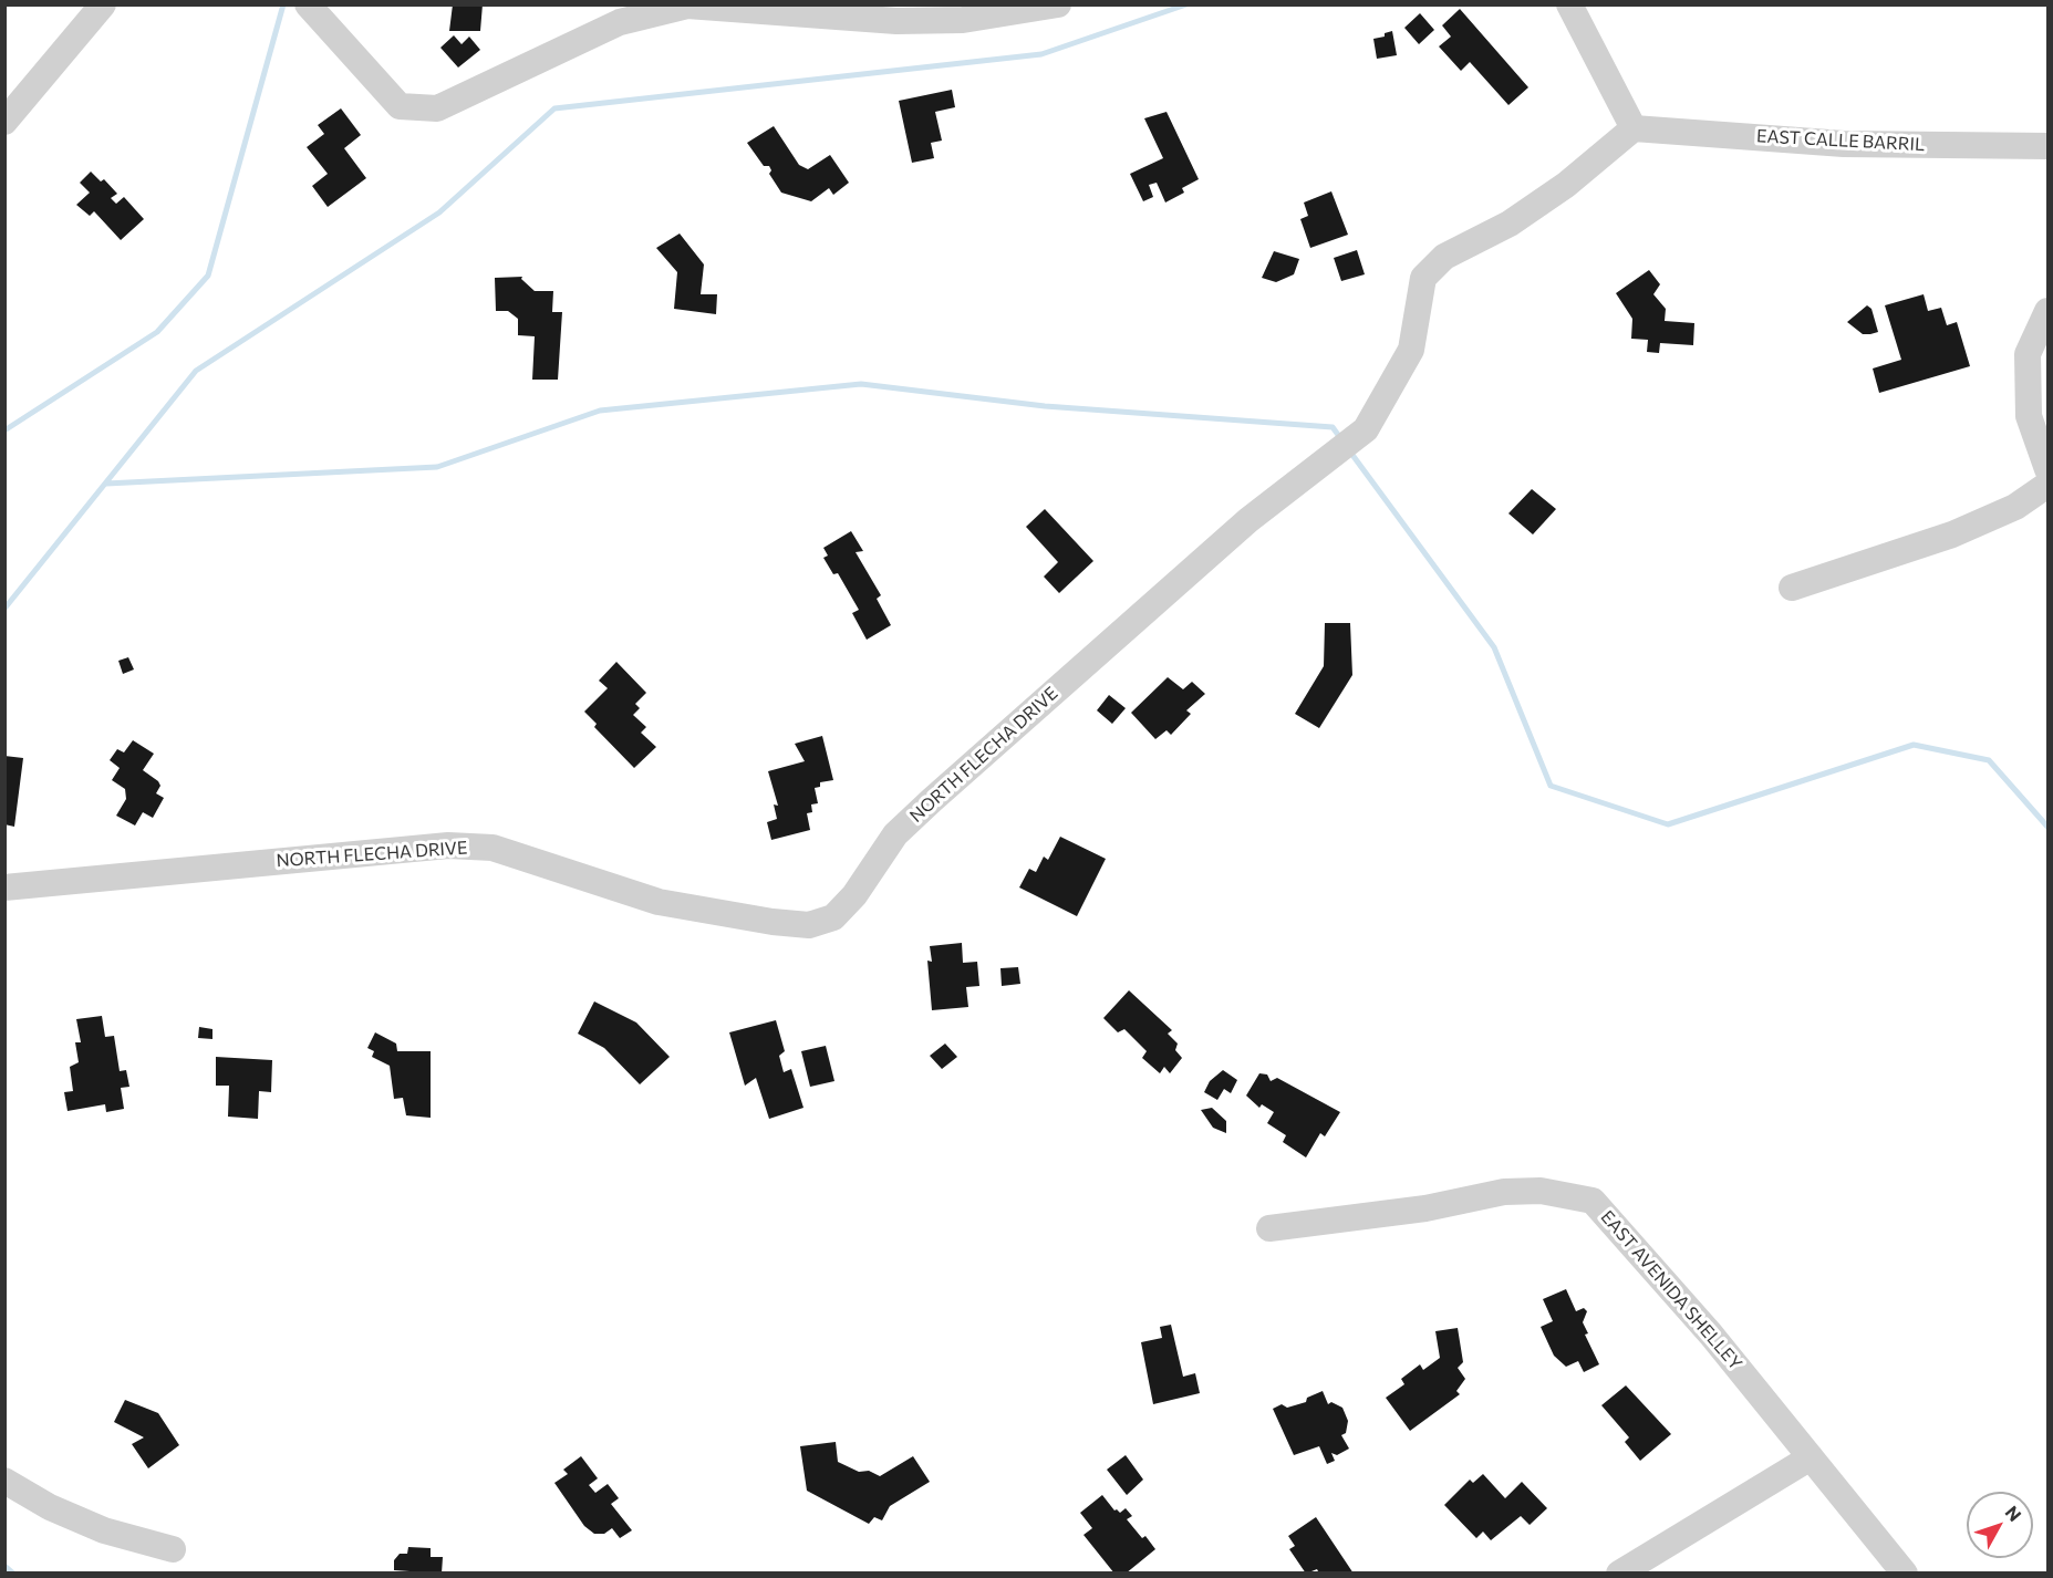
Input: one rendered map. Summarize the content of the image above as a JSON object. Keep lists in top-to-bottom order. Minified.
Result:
{"streets":{"street":["EAST CALLE BARRIL","NORTH FLECHA DRIVE","EAST AVENIDA SHELLEY"]},"crossings":[["EAST CALLE BARRIL","NORTH FLECHA DRIVE"]],"north":"top right"}
